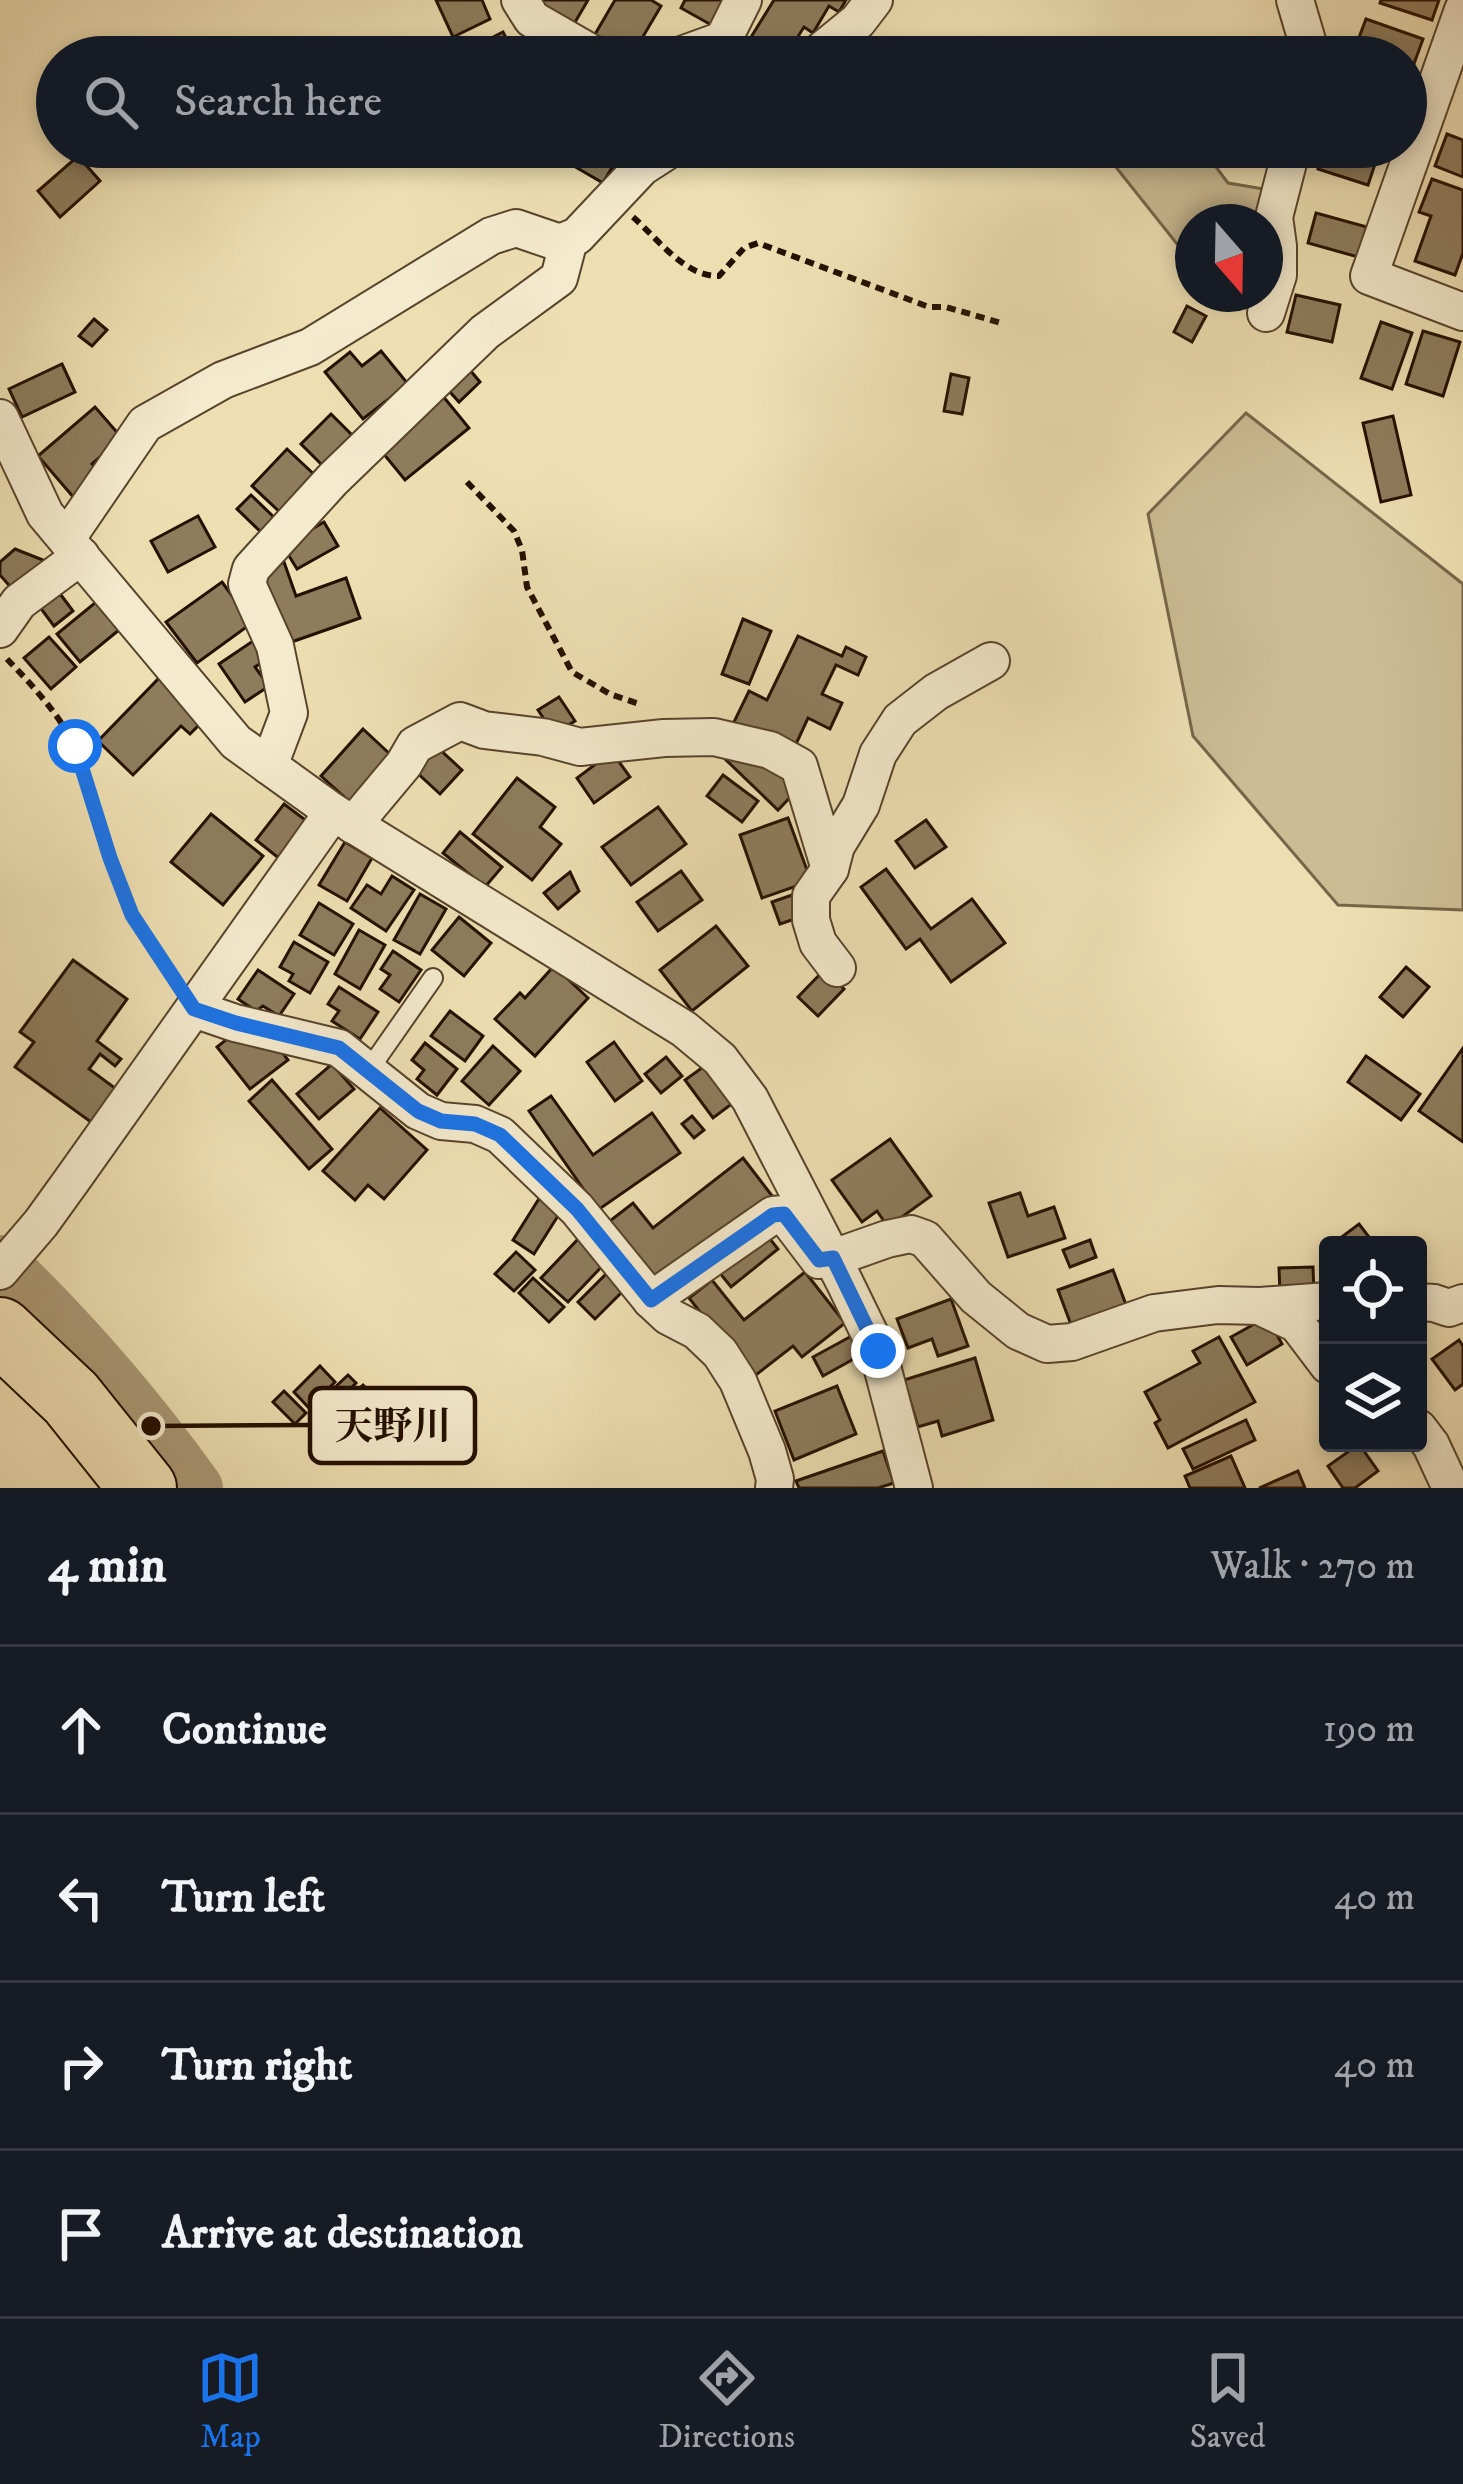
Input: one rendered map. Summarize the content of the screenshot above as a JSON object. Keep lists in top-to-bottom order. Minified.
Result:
{"places":["天野川"],"north":"bottom","page":{"search":"Search here","heading":["4 min","Walk · 270 m"],"list":[["Continue","190 m"],["Turn left","40 m"],["Turn right","40 m"],"Arrive at destination"],"nav":["Map","Directions","Saved"]}}
